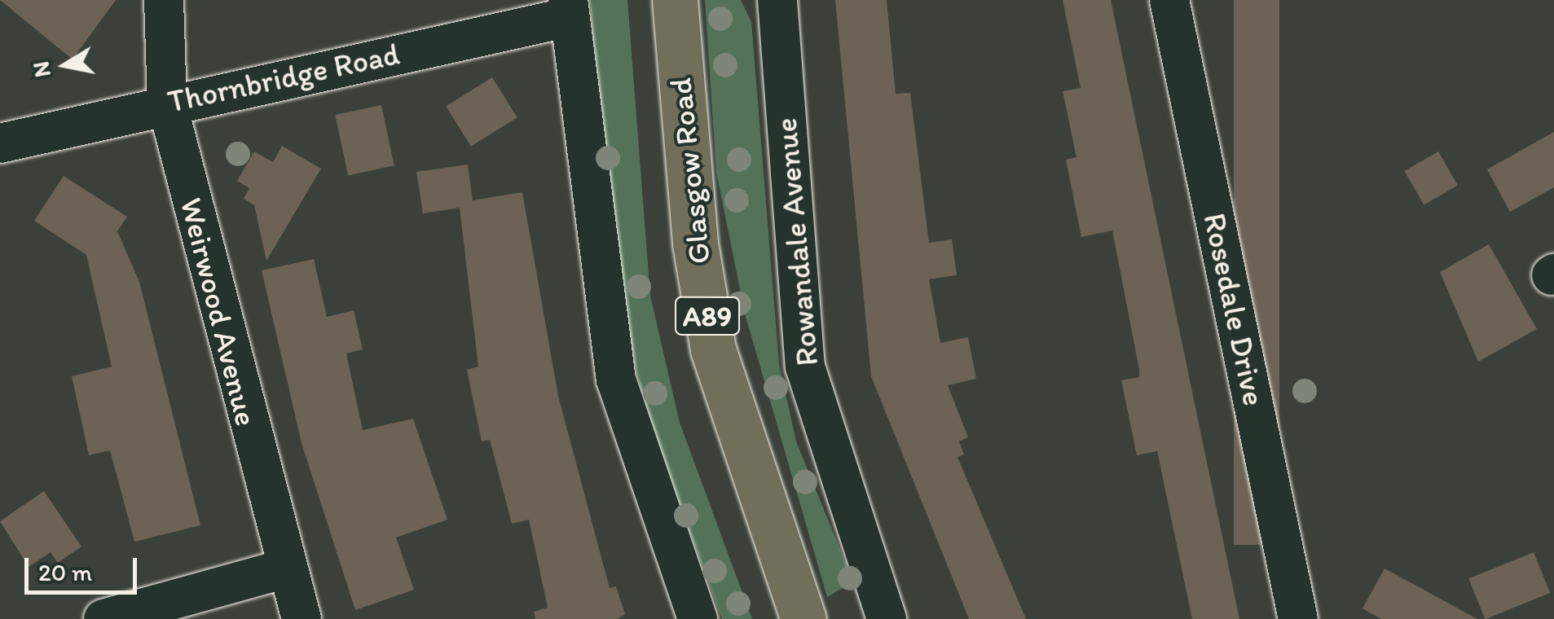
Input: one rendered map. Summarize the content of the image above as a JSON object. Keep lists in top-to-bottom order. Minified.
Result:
{"streets":{"main road":["Glasgow Road","A89"],"street":["Thornbridge Road","Rowandale Avenue","Rosedale Drive","Weirwood Avenue"]},"crossings":[["Thornbridge Road","Weirwood Avenue"]],"scale_bar":"20 m","north":"left"}
